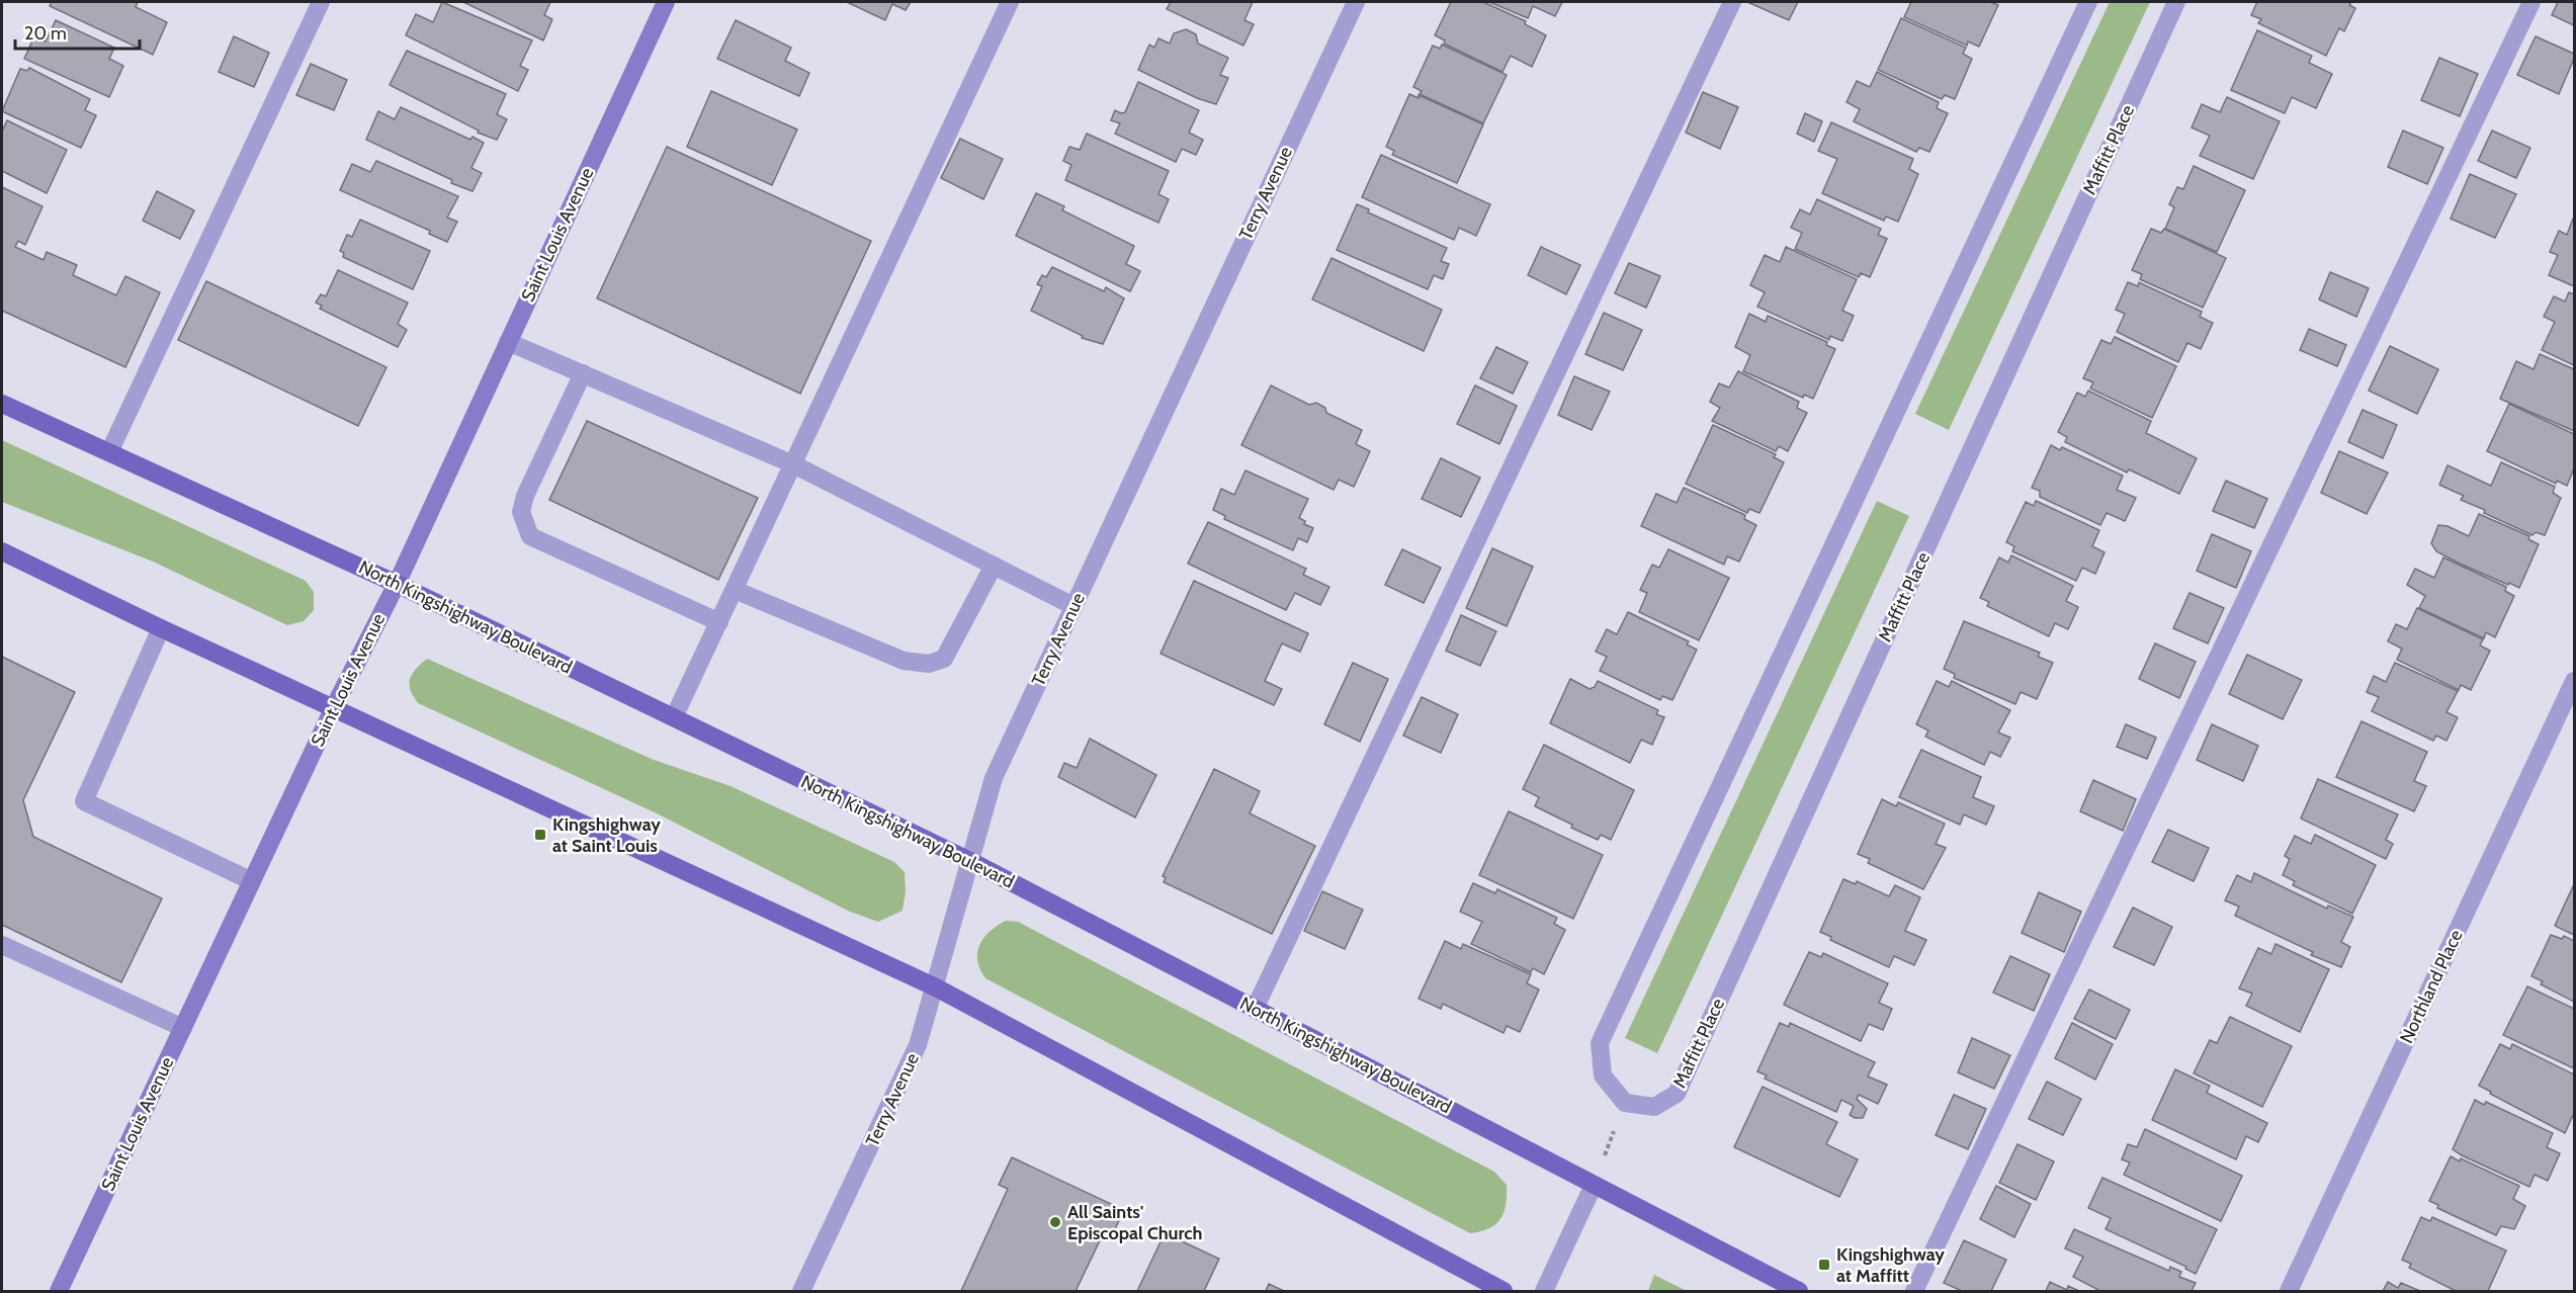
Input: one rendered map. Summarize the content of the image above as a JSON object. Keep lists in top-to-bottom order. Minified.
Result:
{"streets":{"main road":["North Kingshighway Boulevard"],"street":["Maffitt Place","Terry Avenue","Saint Louis Avenue","Northland Place"]},"crossings":[["Terry Avenue","North Kingshighway Boulevard"],["Saint Louis Avenue","North Kingshighway Boulevard"]],"places":{"transit":["Kingshighway at Saint Louis","Kingshighway at Maffitt"],"other":["All Saints' Episcopal Church"]},"scale_bar":"20 m"}
